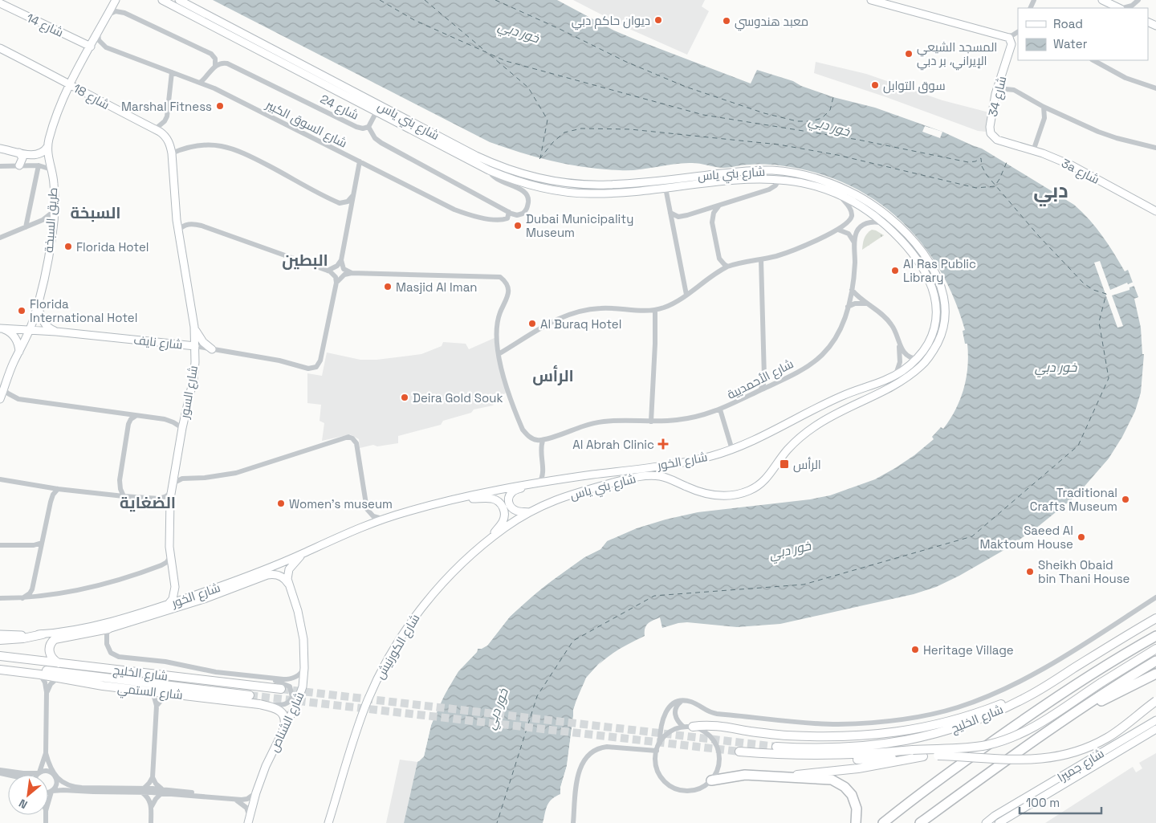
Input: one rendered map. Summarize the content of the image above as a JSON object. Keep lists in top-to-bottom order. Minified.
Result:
{"streets":{"main road":["شارع 14","شارع 18","شارع 34","شارع بني ياس","3a شارع","طريق السبخة","شارع نايف","شارع السور","شارع الخور","شارع الكورنيش","شارع الخليج","شارع الستمي","شارع الشناص","شارع جميرا"],"street":["شارع 24","شارع السوق الكبير","شارع الأحمديية"]},"crossings":[["شارع 14","طريق السبخة"],["شارع 18","طريق السبخة"],["شارع 18","شارع السور"],["شارع 34","3a شارع"],["شارع 24","شارع السوق الكبير"],["شارع بني ياس","شارع الأحمديية"],["شارع بني ياس","شارع الخور"],["شارع بني ياس","شارع الكورنيش"],["شارع السوق الكبير","طريق السبخة"],["طريق السبخة","شارع نايف"],["شارع نايف","شارع السور"],["شارع السور","شارع الخور"],["شارع الخور","شارع الشناص"],["شارع الستمي","شارع الشناص"]],"districts":["دبي","السبخة","البطين","الرأس","الضغاية"],"water":["خور دبي"],"places":{"other":["ديوان حاكم دبي","معبد هندوسي","المسجد الشيعي الإيراني، بر دبي","سوق التوابل","Marshal Fitness","Dubai Municipality Museum","Florida Hotel","Al Ras Public Library","Masjid Al Iman","Florida International Hotel","Al Buraq Hotel","Deira Gold Souk","Traditional Crafts Museum","Women's museum","Saeed Al Maktoum House","Sheikh Obaid bin Thani House","Heritage Village"],"health":["Al Abrah Clinic"],"transit":["الرأس"]},"legend":["Road","Water"],"scale_bar":"100 m","north":"bottom left"}
